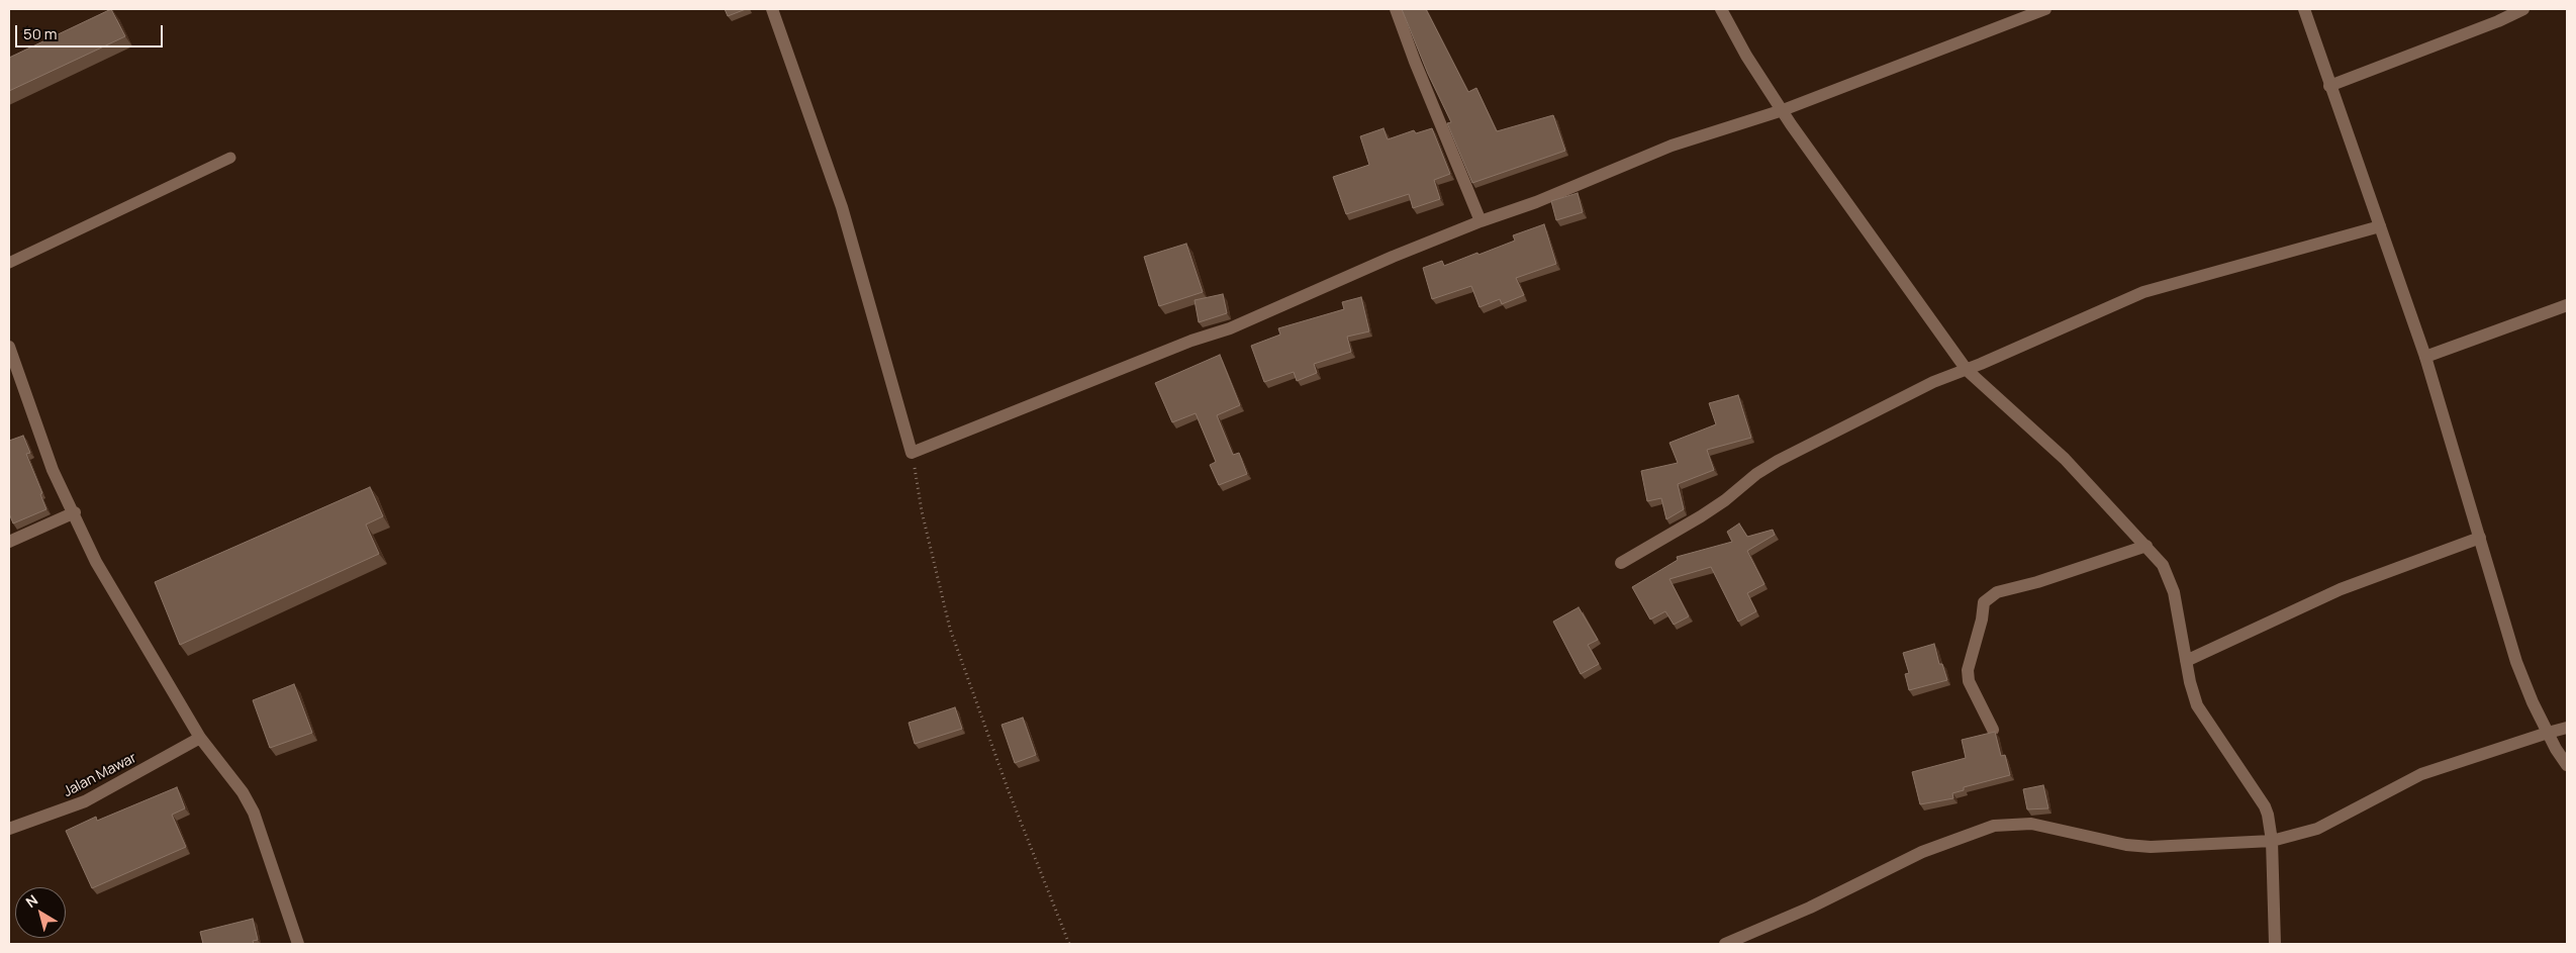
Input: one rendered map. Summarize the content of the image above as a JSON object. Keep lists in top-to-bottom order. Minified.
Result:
{"streets":{"street":["Jalan Mawar"]},"scale_bar":"50 m","north":"top left"}
